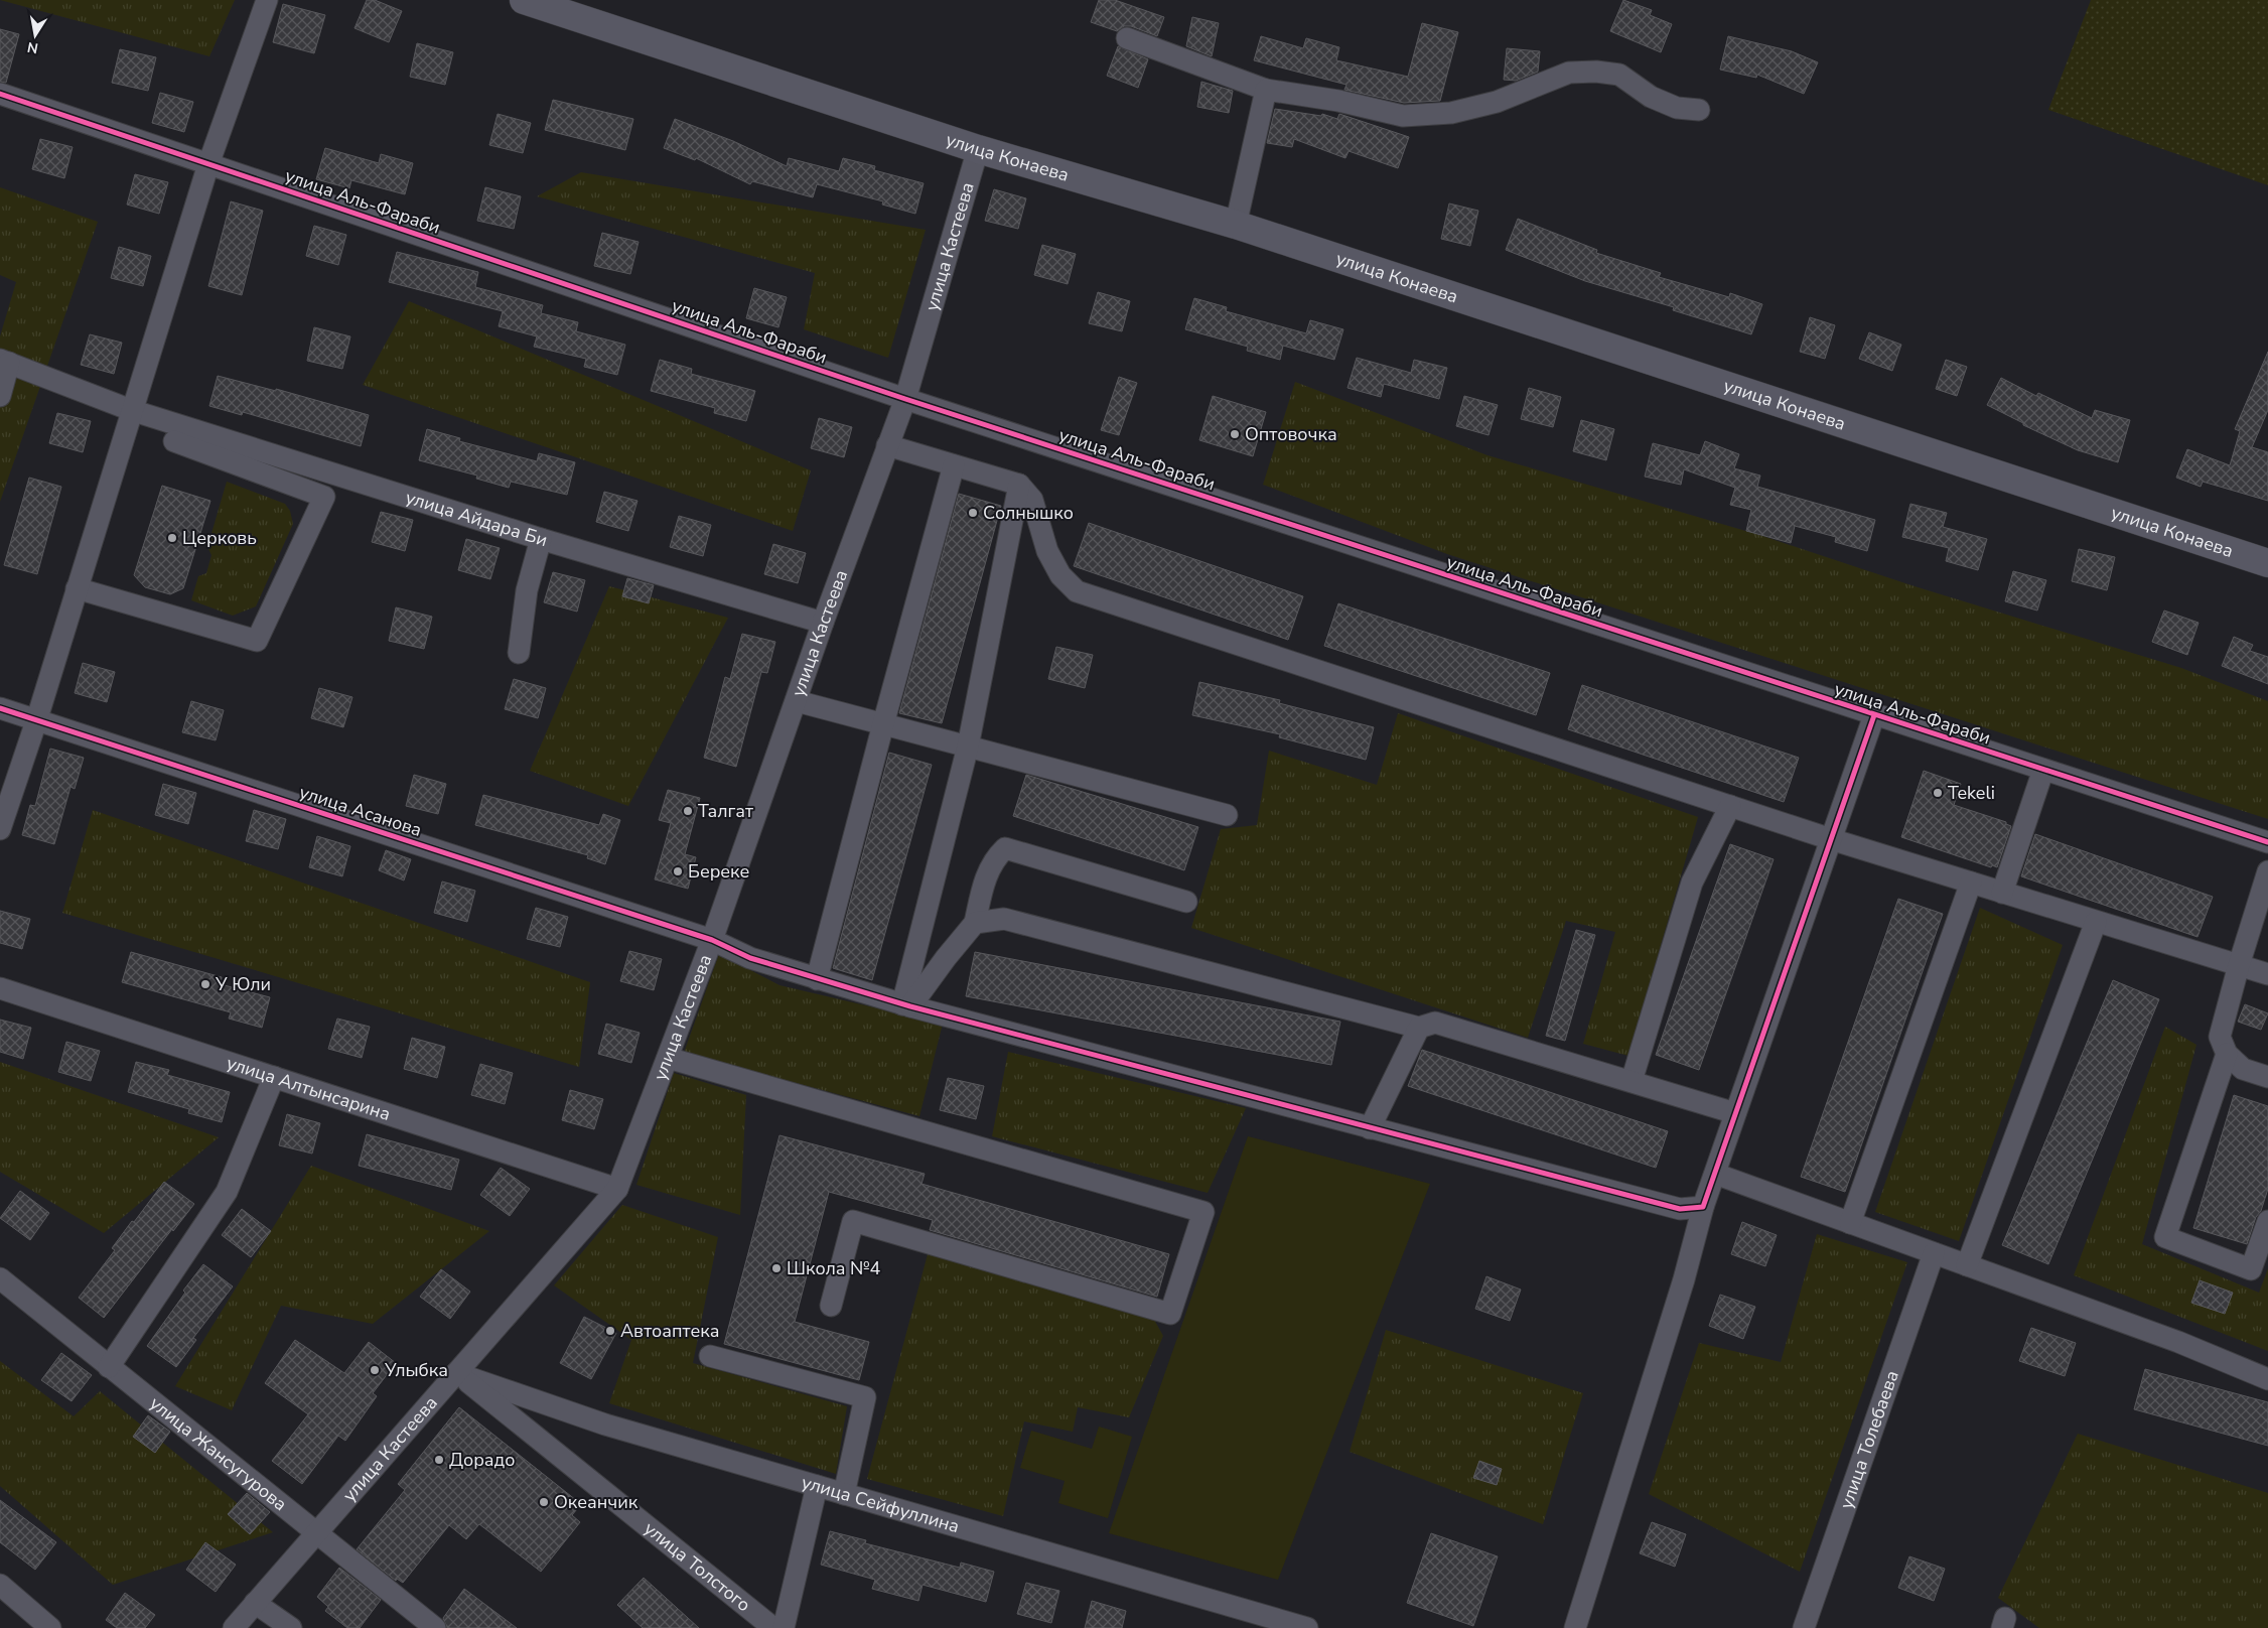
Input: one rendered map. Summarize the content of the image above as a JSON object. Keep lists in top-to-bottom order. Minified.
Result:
{"streets":{"main road":["улица Конаева"],"street":["улица Аль-Фараби","улица Кастеева","улица Айдара Би","улица Асанова","улица Алтынсарина","улица Толебаева","улица Жансугурова","улица Сейфуллина","улица Толстого"]},"crossings":[["улица Конаева","улица Кастеева"],["улица Аль-Фараби","улица Кастеева"],["улица Кастеева","улица Айдара Би"],["улица Кастеева","улица Асанова"],["улица Кастеева","улица Алтынсарина"],["улица Кастеева","улица Жансугурова"],["улица Кастеева","улица Сейфуллина"],["улица Кастеева","улица Толстого"],["улица Сейфуллина","улица Толстого"]],"places":["Оптовочка","Солнышко","Церковь","Tekeli","Талгат","Береке","У Юли","Школа №4","Автоаптека","Улыбка","Дорадо","Океанчик"],"north":"bottom"}
